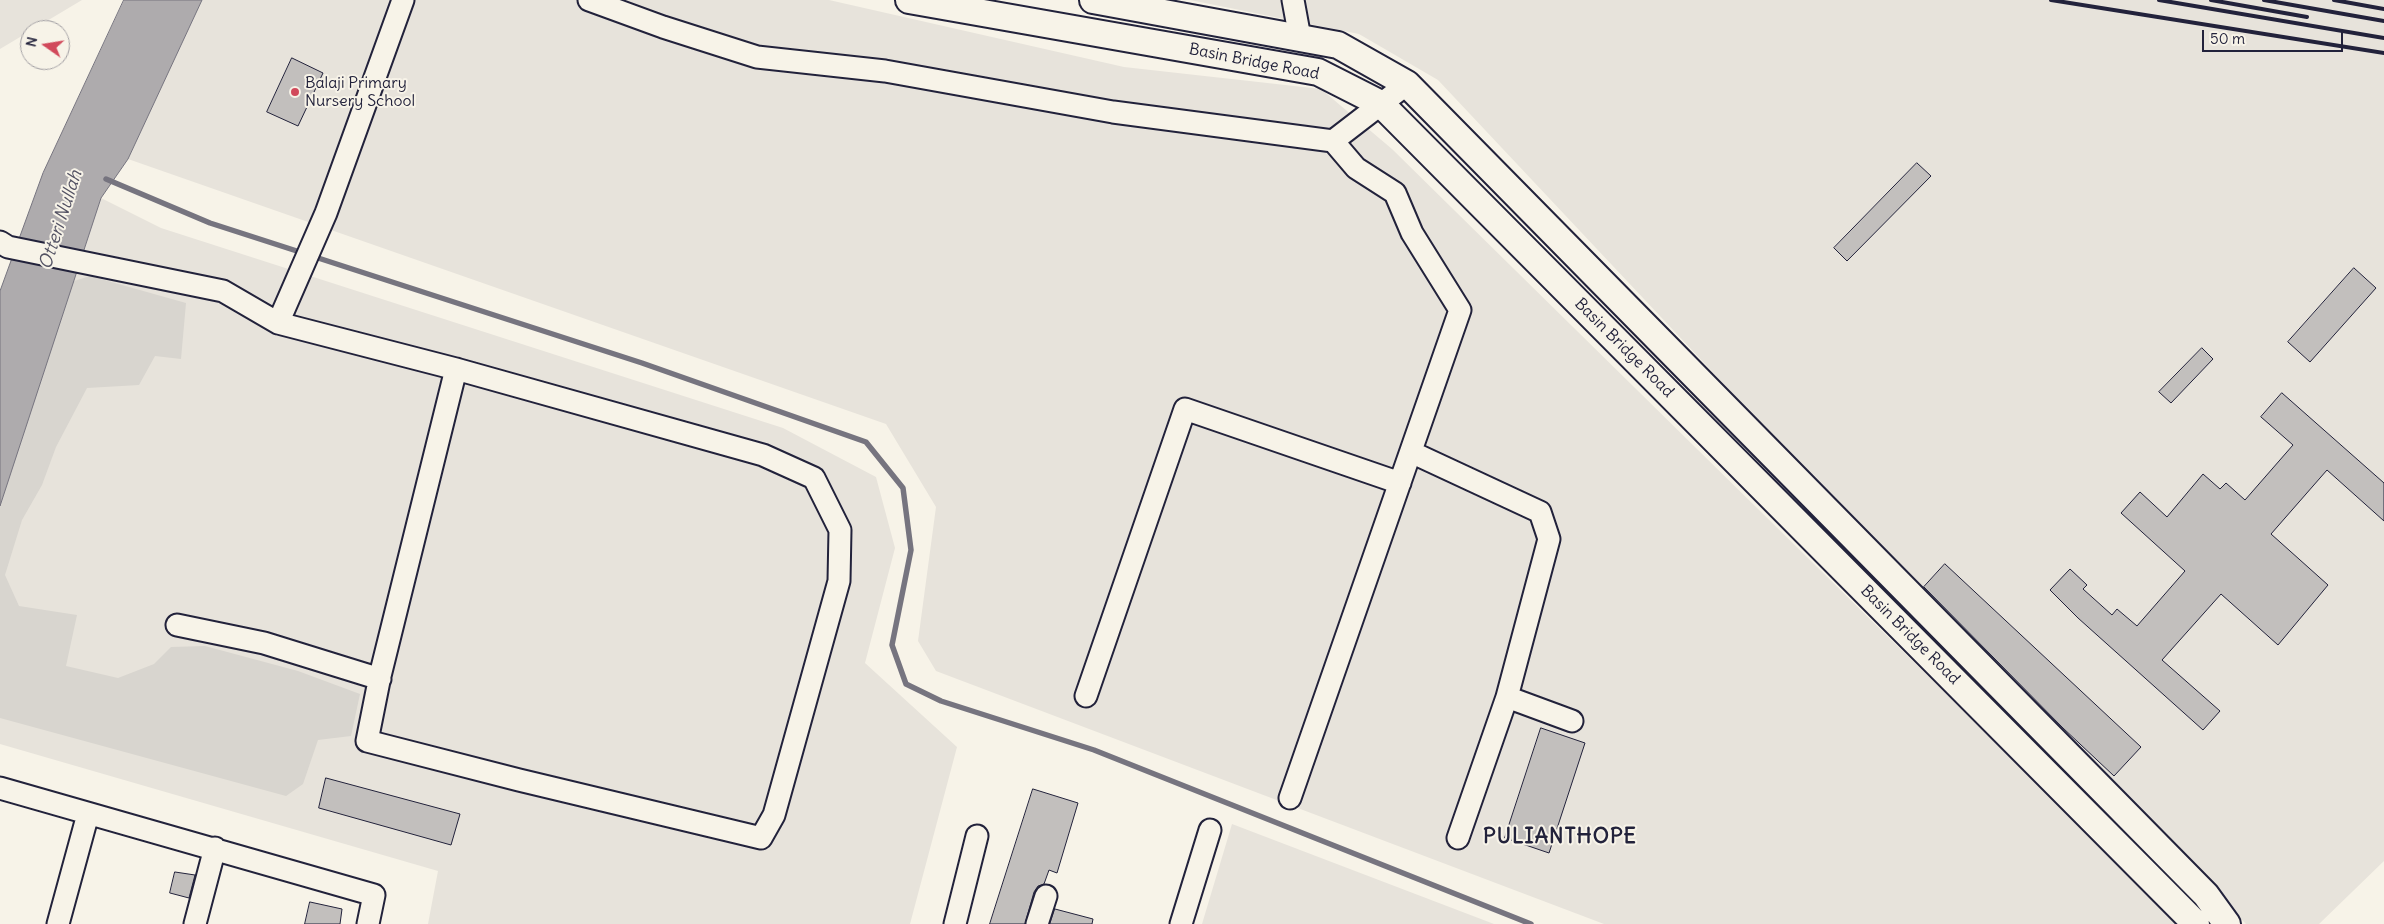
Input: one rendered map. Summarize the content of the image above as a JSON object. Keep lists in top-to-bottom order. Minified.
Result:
{"streets":{"main road":["Basin Bridge Road"]},"districts":["PULIANTHOPE"],"water":["Otteri Nullah"],"places":["Balaji Primary Nursery School"],"scale_bar":"50 m","north":"left"}
